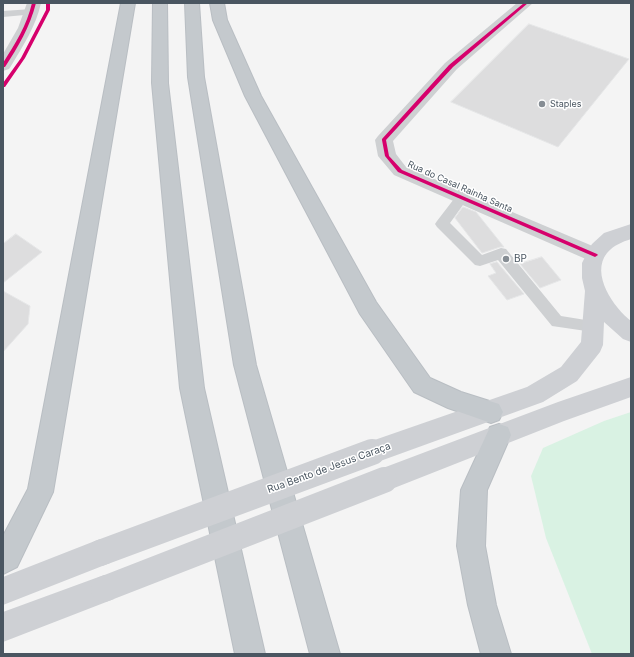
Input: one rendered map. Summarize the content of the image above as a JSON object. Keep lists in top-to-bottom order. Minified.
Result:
{"streets":{"main road":["Rua Bento de Jesus Caraça"],"street":["Rua do Casal Rainha Santa"]},"places":["Staples","BP"]}
